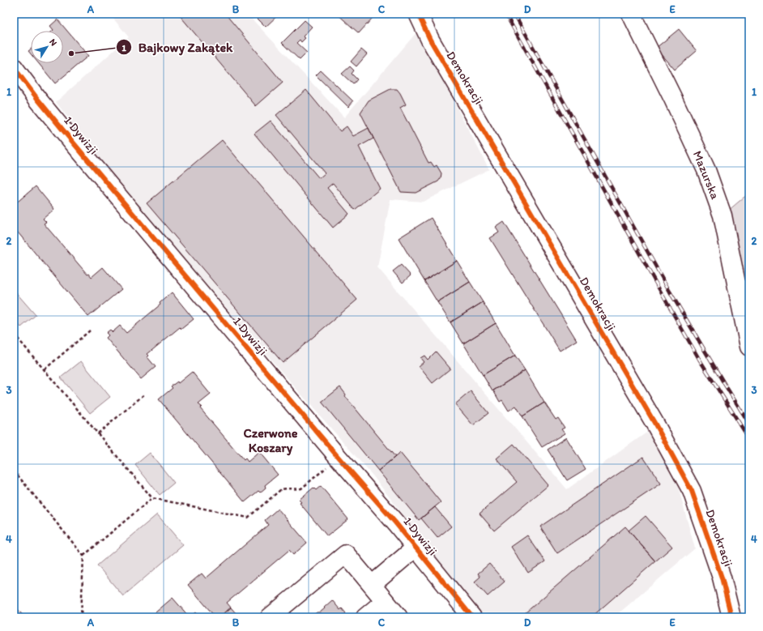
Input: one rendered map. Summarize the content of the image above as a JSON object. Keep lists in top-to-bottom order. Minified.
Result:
{"streets":{"street":["Demokracji","1 Dywizji","Mazurska"]},"districts":["Czerwone Koszary"],"places":["Bajkowy Zakątek"],"north":"top right","grid":{"columns":["A","B","C","D","E"],"rows":["1","2","3","4"]}}
